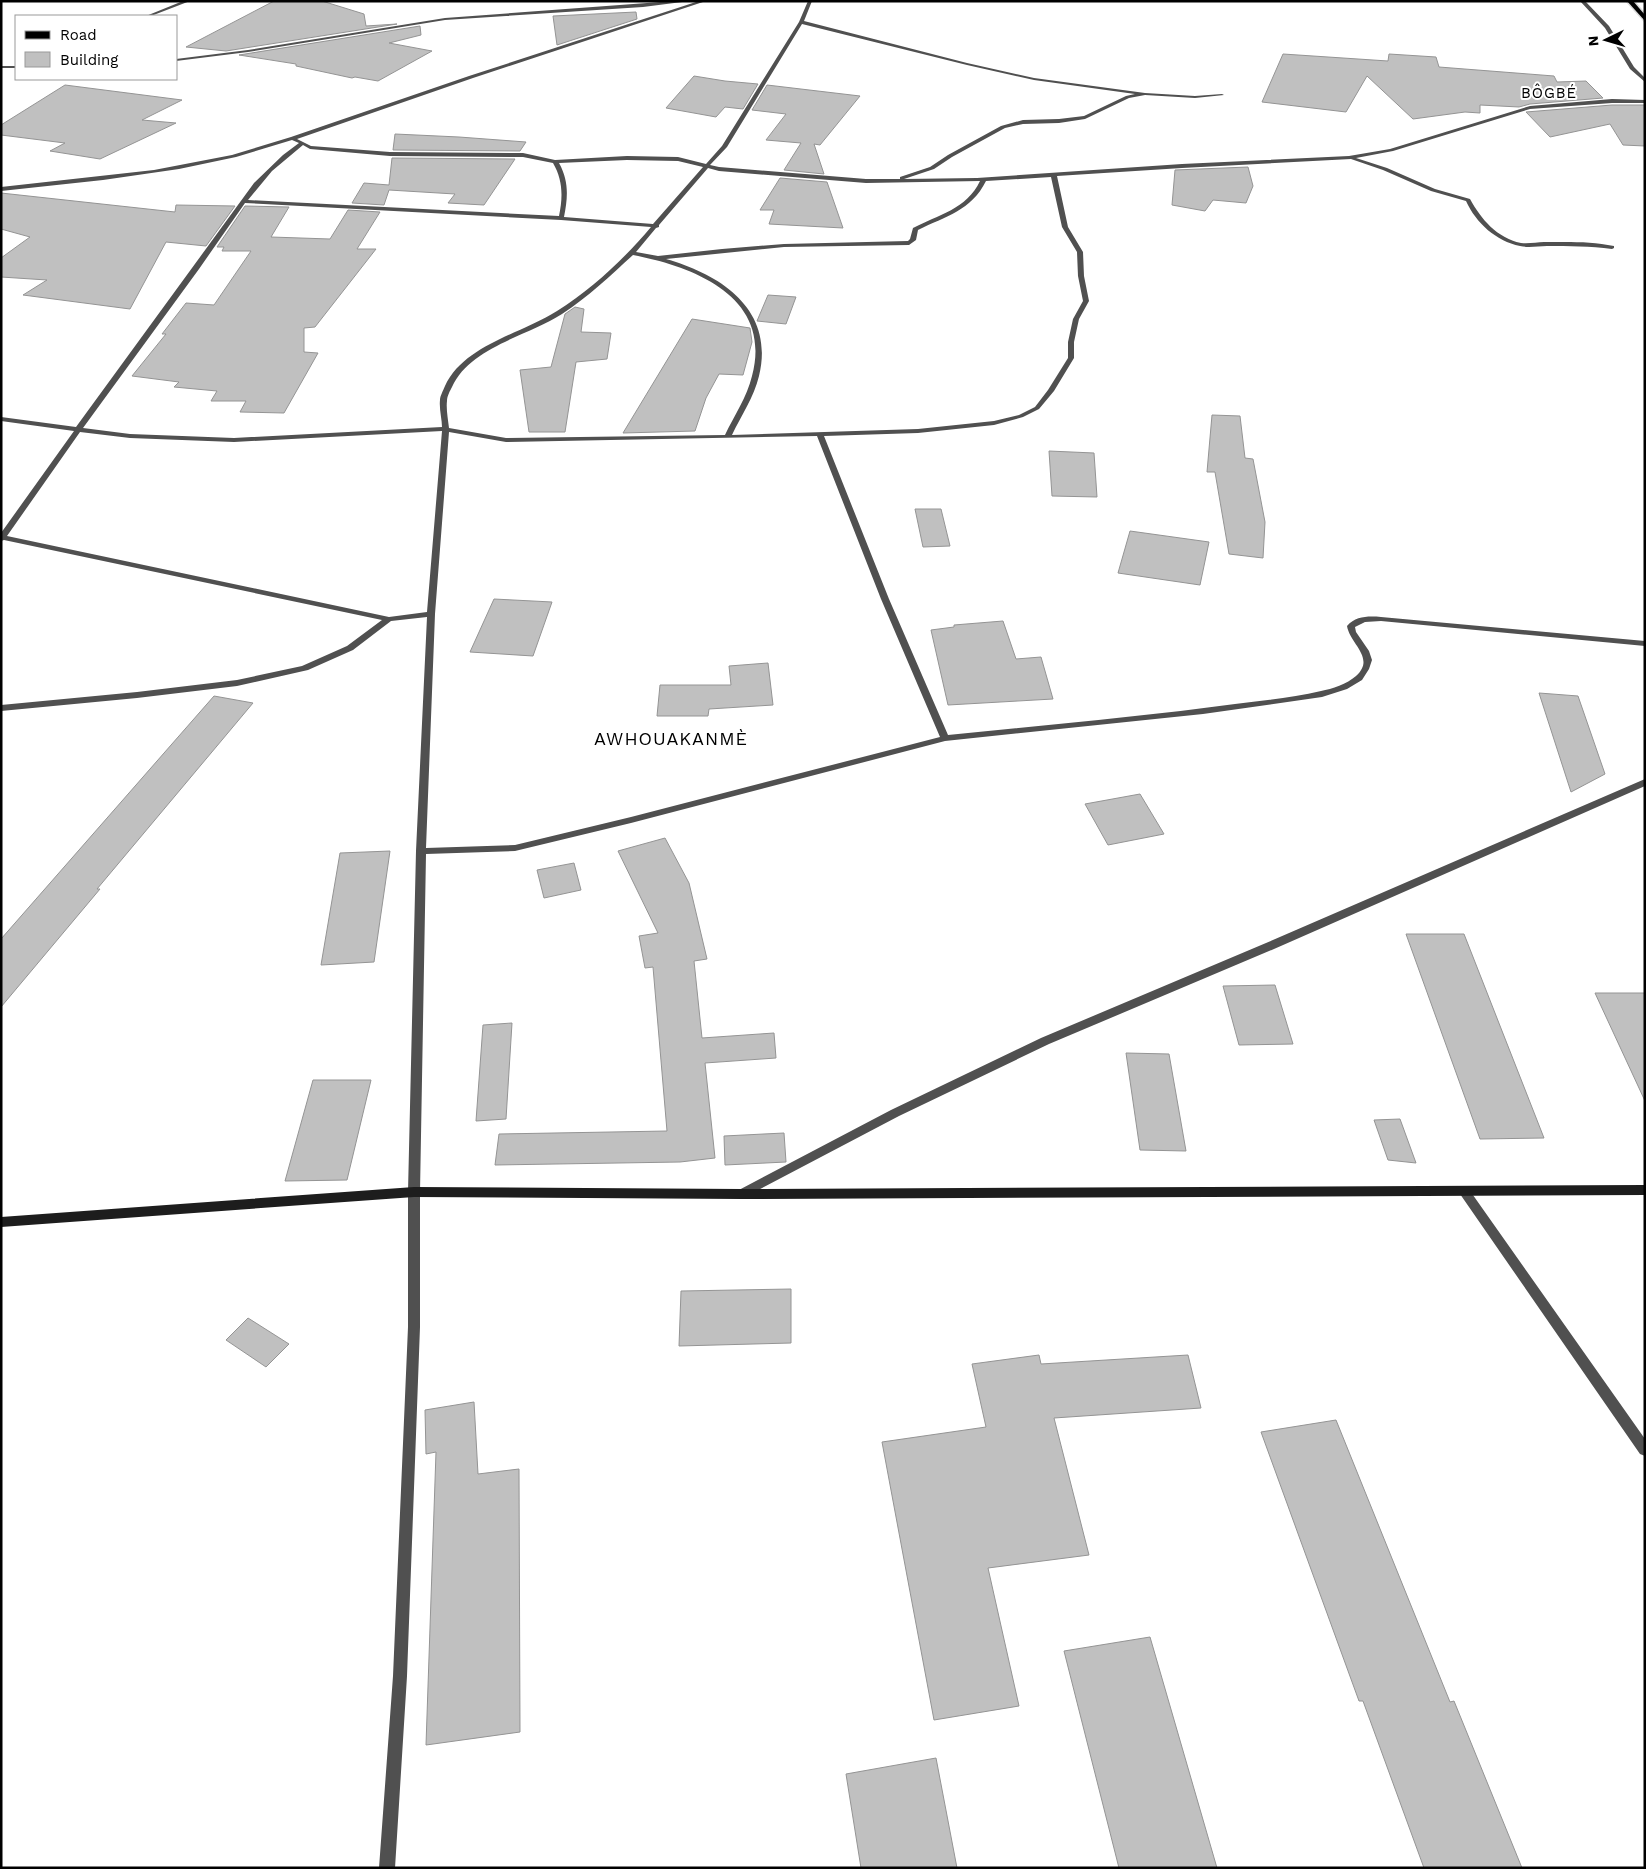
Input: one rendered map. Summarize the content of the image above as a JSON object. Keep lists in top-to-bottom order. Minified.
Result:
{"districts":["BÔGBÉ","AWHOUAKANMÈ"],"legend":["Road","Building"],"north":"left"}
